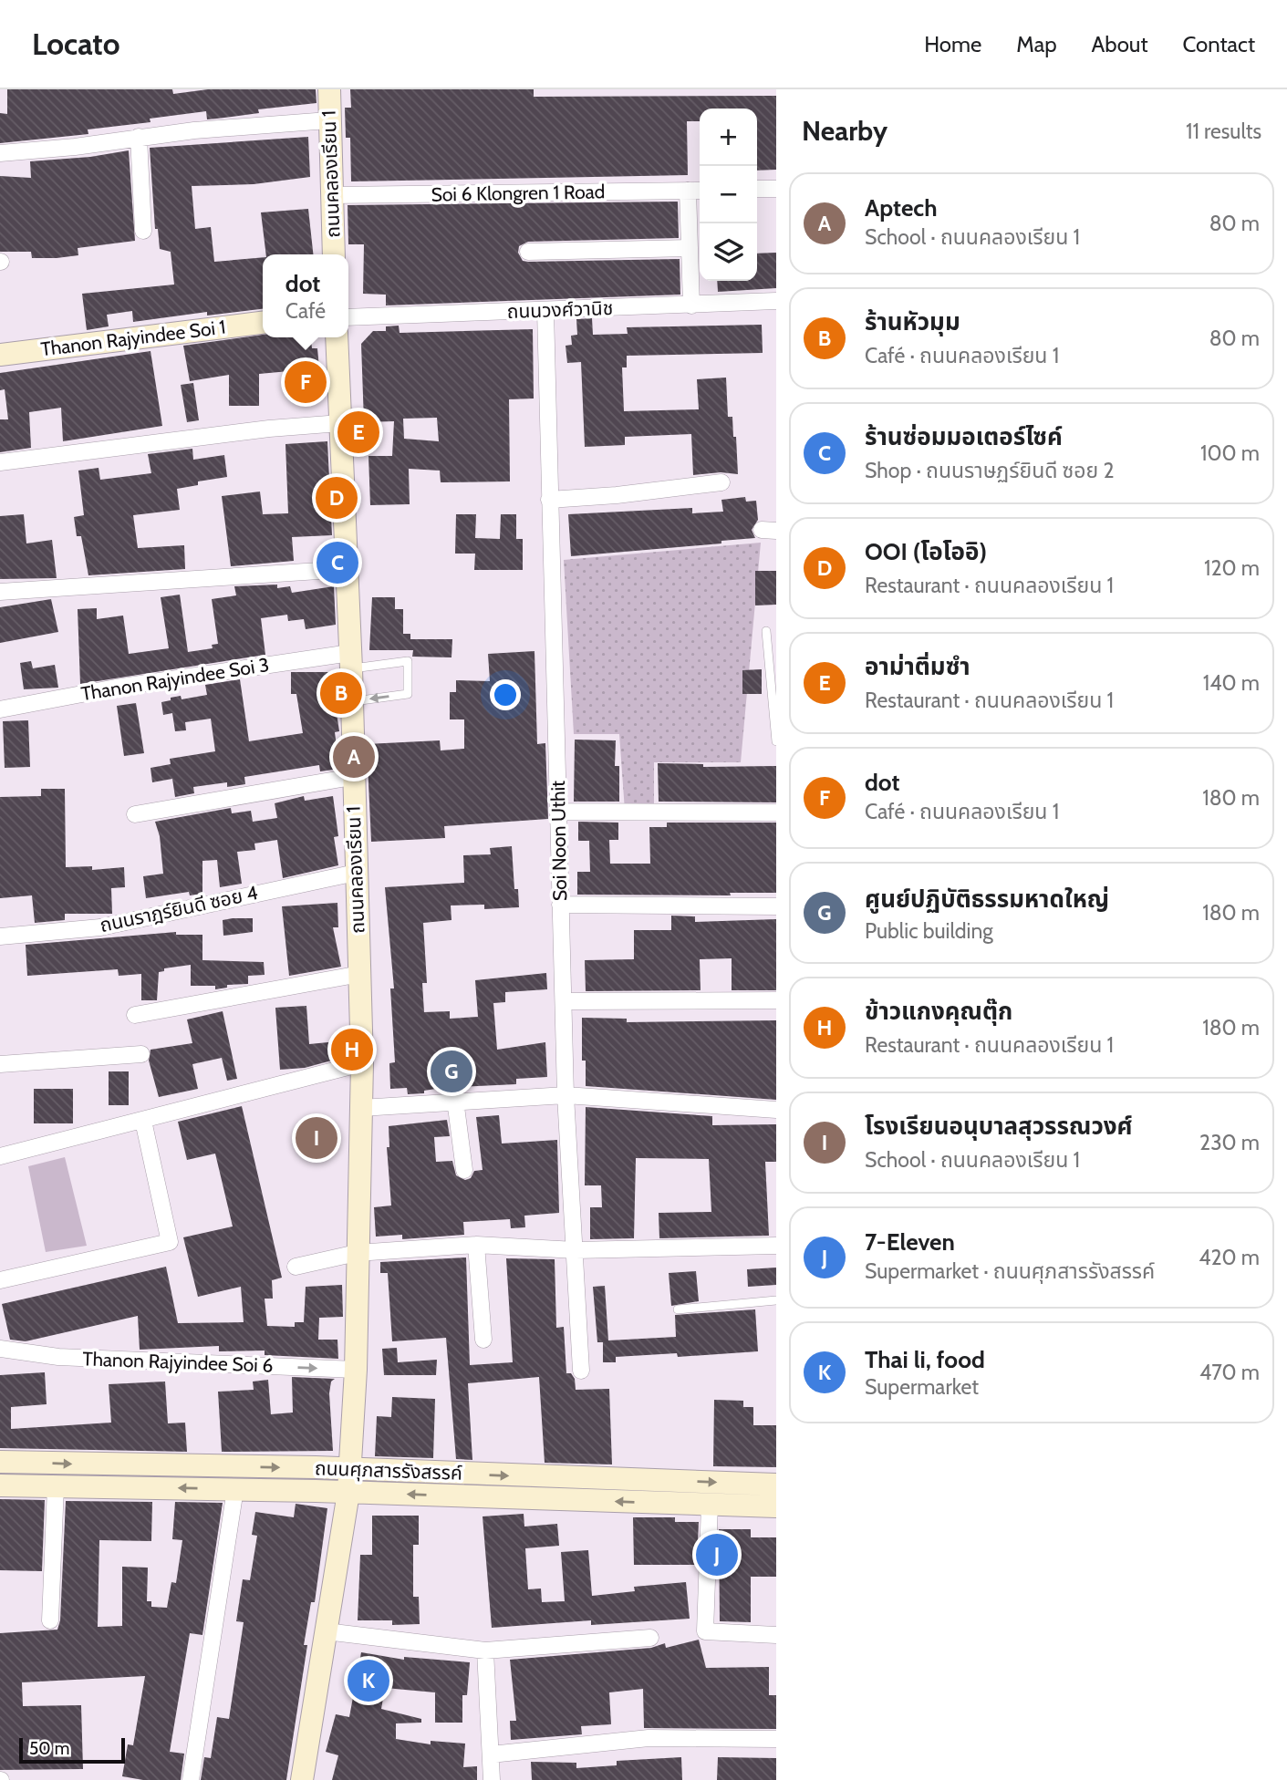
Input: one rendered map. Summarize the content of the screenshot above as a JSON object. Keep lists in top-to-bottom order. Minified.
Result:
{"streets":{"street":["ถนนคลองเรียน 1","Soi 6 Klongren 1 Road","ถนนวงศ์วานิช","Thanon Rajyindee Soi 1","Thanon Rajyindee Soi 3","Soi Noon Uthit","ถนนราฎร์ยินดี ซอย 4","Thanon Rajyindee Soi 6","ถนนศุภสารรังสรรค์"]},"crossings":[["ถนนคลองเรียน 1","Soi 6 Klongren 1 Road"],["ถนนคลองเรียน 1","Thanon Rajyindee Soi 3"],["ถนนคลองเรียน 1","ถนนราฎร์ยินดี ซอย 4"],["ถนนคลองเรียน 1","Thanon Rajyindee Soi 6"],["ถนนคลองเรียน 1","ถนนศุภสารรังสรรค์"],["ถนนวงศ์วานิช","Soi Noon Uthit"]],"one_way":["Thanon Rajyindee Soi 6"],"scale_bar":"50 m","page":{"header":"Locato","nav":["Home","Map","About","Contact"],"heading":["Nearby","11 results"],"map_buttons":["+","−"],"list":[{"mark":"A","name":"Aptech","note":"School · ถนนคลองเรียน 1","value":"80 m"},{"mark":"B","name":"ร้านหัวมุม","note":"Café · ถนนคลองเรียน 1","value":"80 m"},{"mark":"C","name":"ร้านซ่อมมอเตอร์ไซค์","note":"Shop · ถนนราษฏร์ยินดี ซอย 2","value":"100 m"},{"mark":"D","name":"OOI (โอโออิ)","note":"Restaurant · ถนนคลองเรียน 1","value":"120 m"},{"mark":"E","name":"อาม่าติ่มซำ","note":"Restaurant · ถนนคลองเรียน 1","value":"140 m"},{"mark":"F","name":"dot","note":"Café · ถนนคลองเรียน 1","value":"180 m"},{"mark":"G","name":"ศูนย์ปฏิบัติธรรมหาดใหญ่","note":"Public building","value":"180 m"},{"mark":"H","name":"ข้าวแกงคุณตุ๊ก","note":"Restaurant · ถนนคลองเรียน 1","value":"180 m"},{"mark":"I","name":"โรงเรียนอนุบาลสุวรรณวงศ์","note":"School · ถนนคลองเรียน 1","value":"230 m"},{"mark":"J","name":"7-Eleven","note":"Supermarket · ถนนศุภสารรังสรรค์","value":"420 m"},{"mark":"K","name":"Thai li, food","note":"Supermarket","value":"470 m"}],"popup":["dot","Café"],"pins":["F","E","D","C","B","A","H","G","I","J","K"],"scale":"50 m"}}
